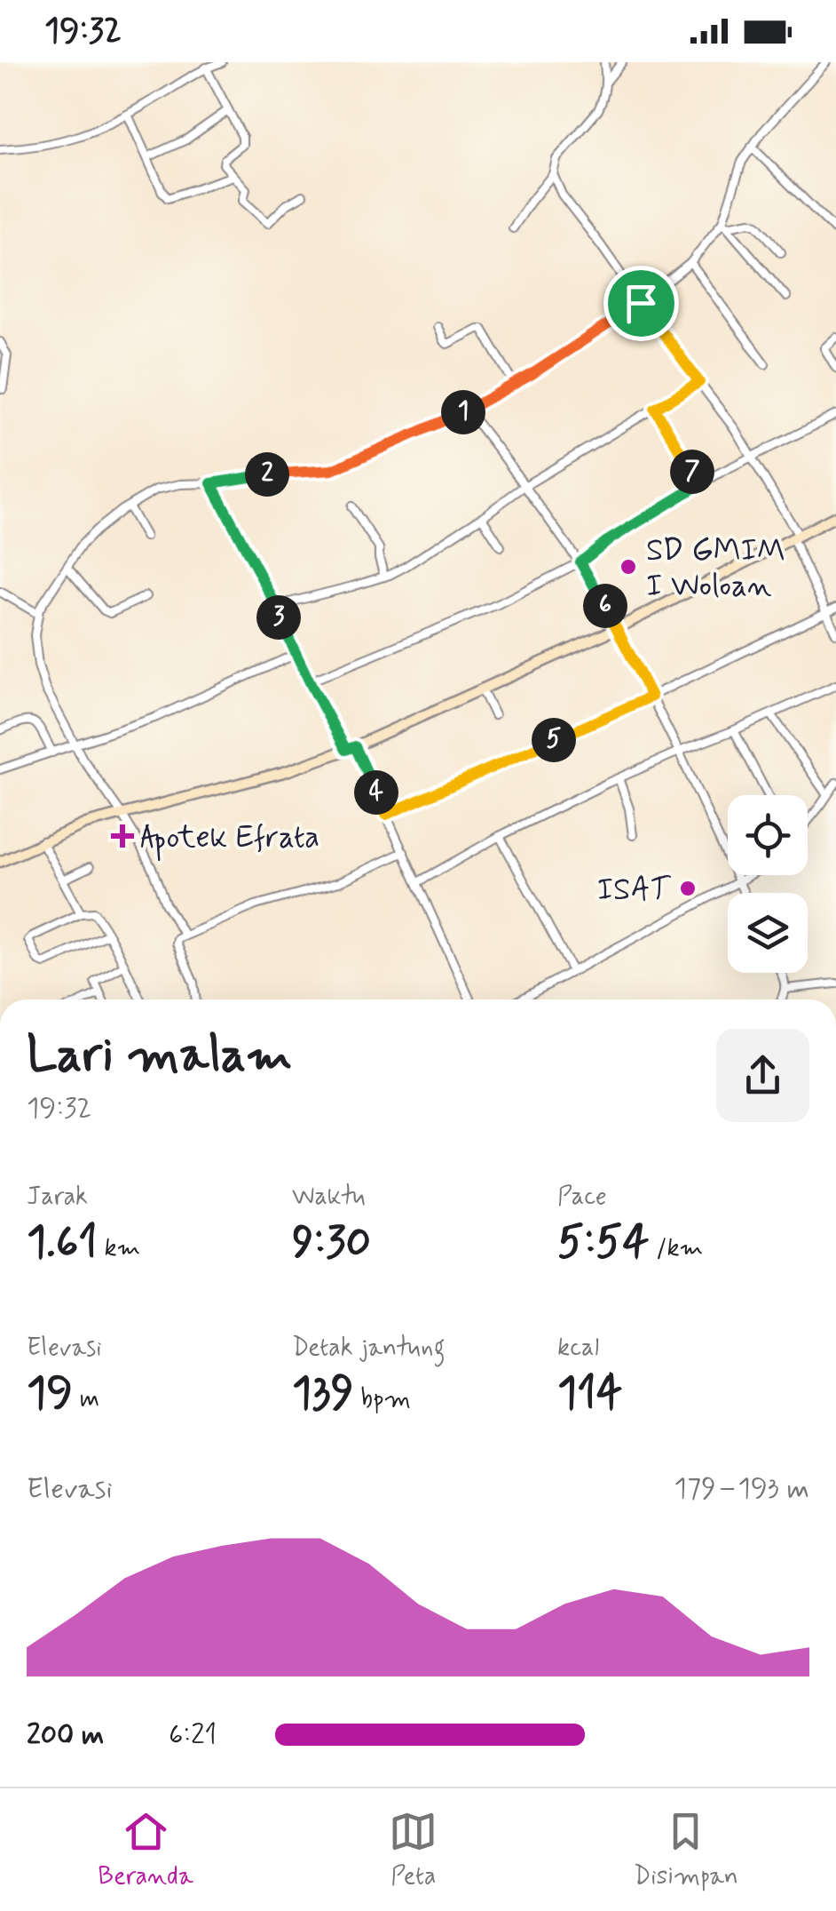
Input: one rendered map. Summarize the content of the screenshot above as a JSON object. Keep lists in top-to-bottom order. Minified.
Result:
{"places":{"other":["SD GMIM I Woloan","ISAT"],"health":["Apotek Efrata"]},"page":{"status":"19:32","pins":["1","7","2","6","3","5","4"],"heading":["Lari malam","19:32"],"stats":[["Jarak","1.61 km"],["Waktu","9:30"],["Pace","5:54 /km"],["Elevasi","19 m"],["Detak jantung","139 bpm"],["kcal","114"]],"chart":["Elevasi","179–193 m"],"list":[{"name":"200 m","note":"6:21"}],"tabs":["Beranda","Peta","Disimpan"]}}
